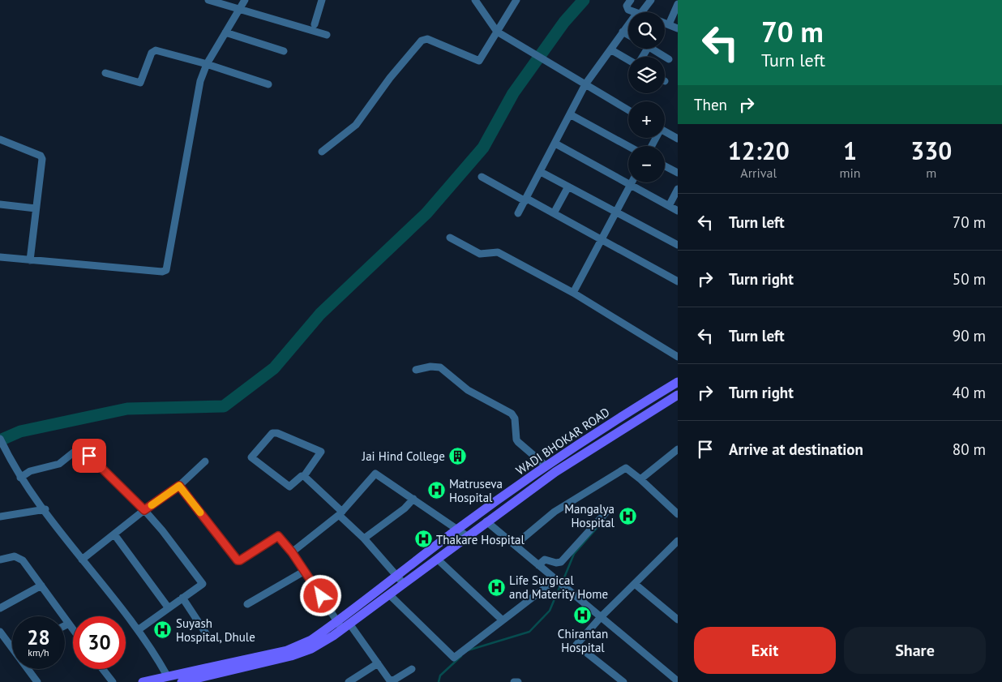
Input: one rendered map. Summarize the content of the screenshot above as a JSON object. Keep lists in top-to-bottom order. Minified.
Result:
{"streets":{"main road":["WADI BHOKAR ROAD"]},"places":{"building":["Jai Hind College"],"hospital":["Matruseva Hospital","Mangalya Hospital","Thakare Hospital","Life Surgical and Materity Home","Chirantan Hospital","Suyash Hospital, Dhule"]},"page":{"turn":["70 m","Turn left"],"map_buttons":["+","−"],"then":"Then","eta":["12:20","Arrival","1","min","330","m"],"list":[{"name":"Turn left","value":"70 m"},{"name":"Turn right","value":"50 m"},{"name":"Turn left","value":"90 m"},{"name":"Turn right","value":"40 m"},{"name":"Arrive at destination","value":"80 m"}],"speed":"28 km/h","limit":"30","buttons":["Exit","Share"]}}
